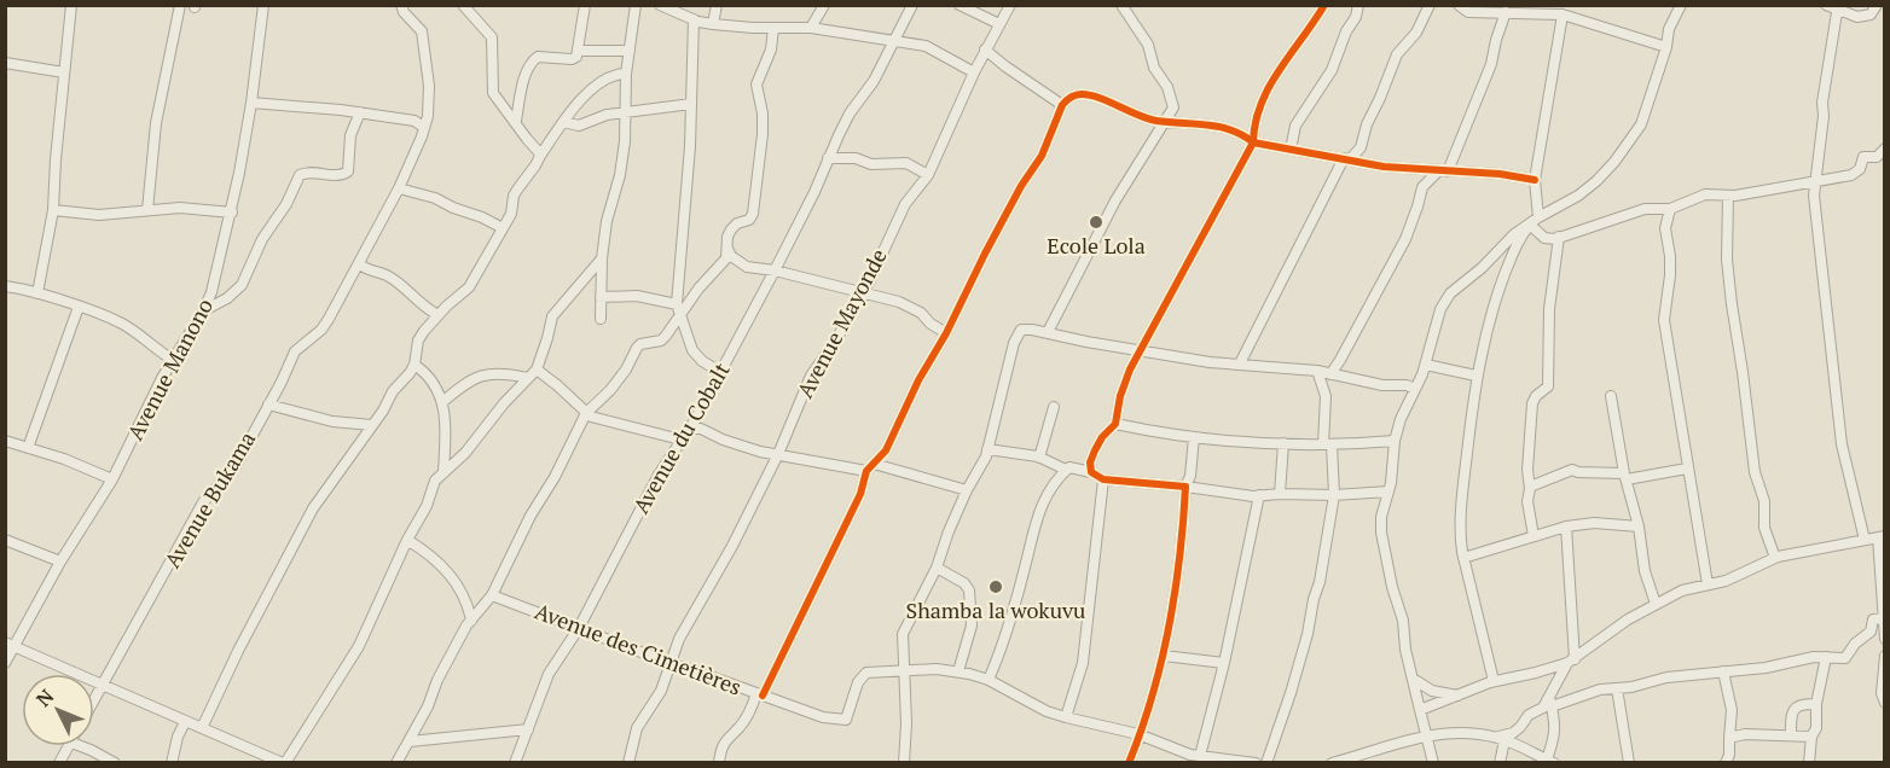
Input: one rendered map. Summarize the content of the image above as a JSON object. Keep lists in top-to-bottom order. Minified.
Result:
{"streets":{"street":["Avenue Mayonde","Avenue Manono","Avenue du Cobalt","Avenue Bukama","Avenue des Cimetières"]},"crossings":[["Avenue Mayonde","Avenue des Cimetières"],["Avenue du Cobalt","Avenue des Cimetières"]],"places":["Ecole Lola","Shamba la wokuvu"],"north":"top left"}
